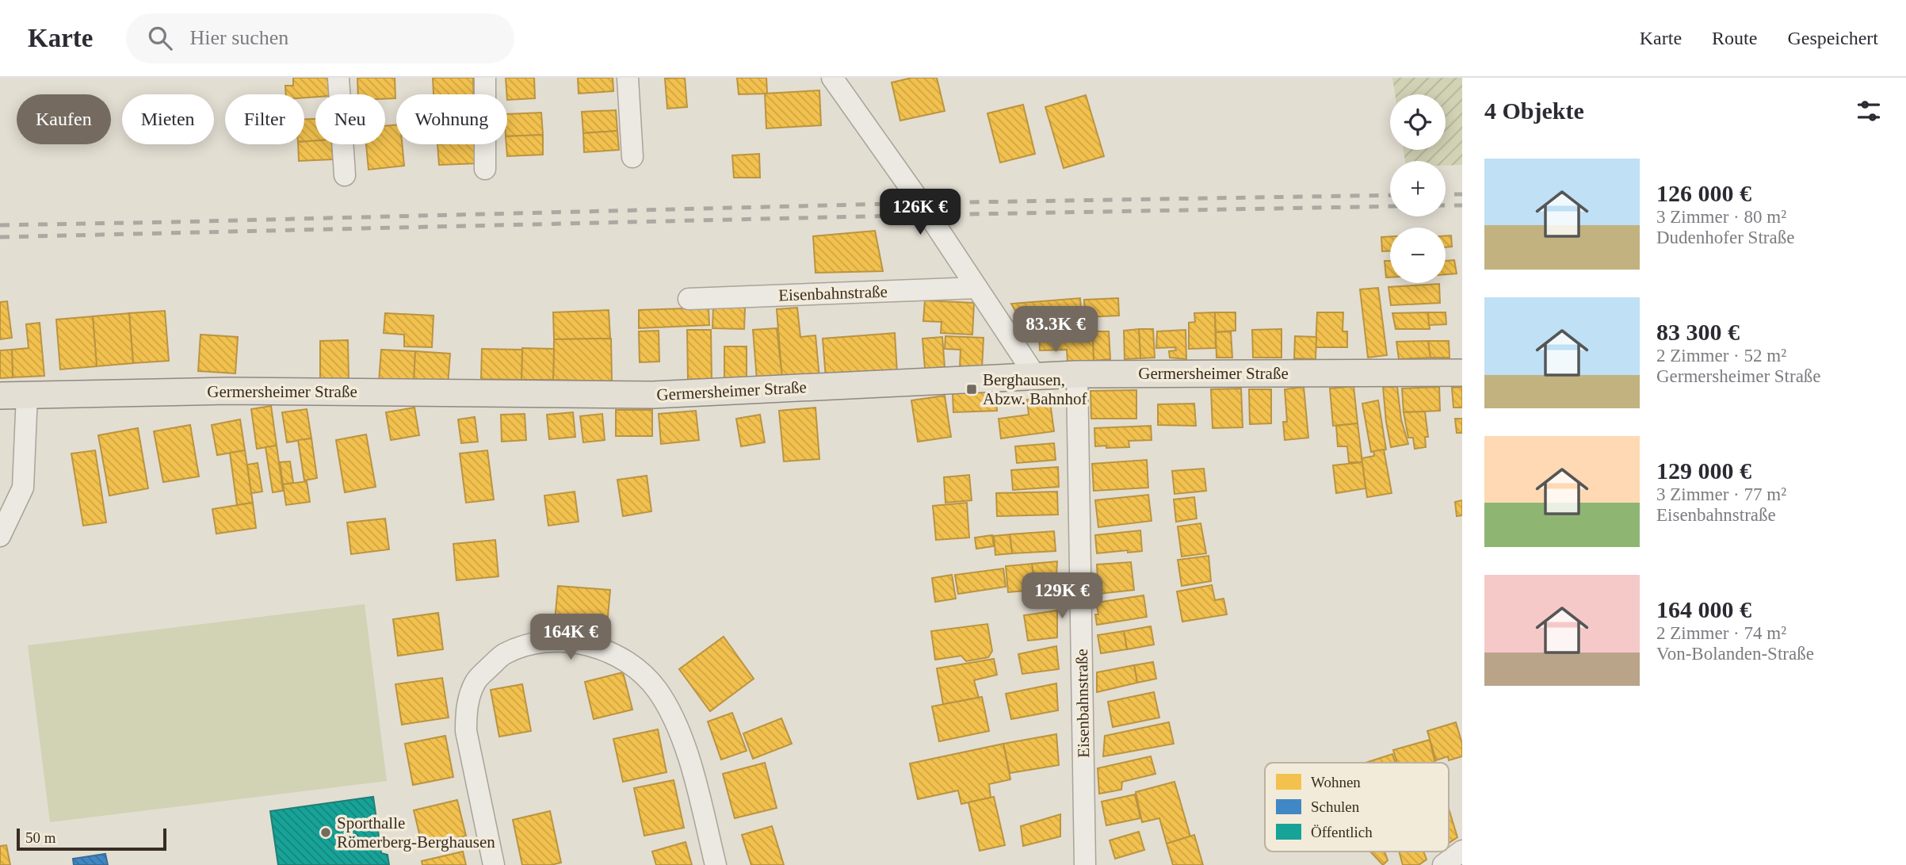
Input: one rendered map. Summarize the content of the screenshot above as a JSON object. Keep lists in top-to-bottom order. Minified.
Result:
{"streets":{"main road":["Germersheimer Straße"],"street":["Eisenbahnstraße"]},"crossings":[["Eisenbahnstraße","Germersheimer Straße"]],"places":{"transit":["Berghausen, Abzw. Bahnhof"],"other":["Sporthalle Römerberg-Berghausen"]},"legend":["Wohnen","Schulen","Öffentlich"],"scale_bar":"50 m","page":{"header":"Karte","search":"Hier suchen","nav":["Karte","Route","Gespeichert"],"heading":"4 Objekte","map_buttons":["+","−"],"chip":["Kaufen","Mieten","Filter","Neu","Wohnung"],"list":[{"name":"126 000 €","note":"3 Zimmer · 80 m² · Dudenhofer Straße"},{"name":"83 300 €","note":"2 Zimmer · 52 m² · Germersheimer Straße"},{"name":"129 000 €","note":"3 Zimmer · 77 m² · Eisenbahnstraße"},{"name":"164 000 €","note":"2 Zimmer · 74 m² · Von-Bolanden-Straße"}],"price":["126K €","83.3K €","129K €","164K €"],"scale":"50 m"}}
